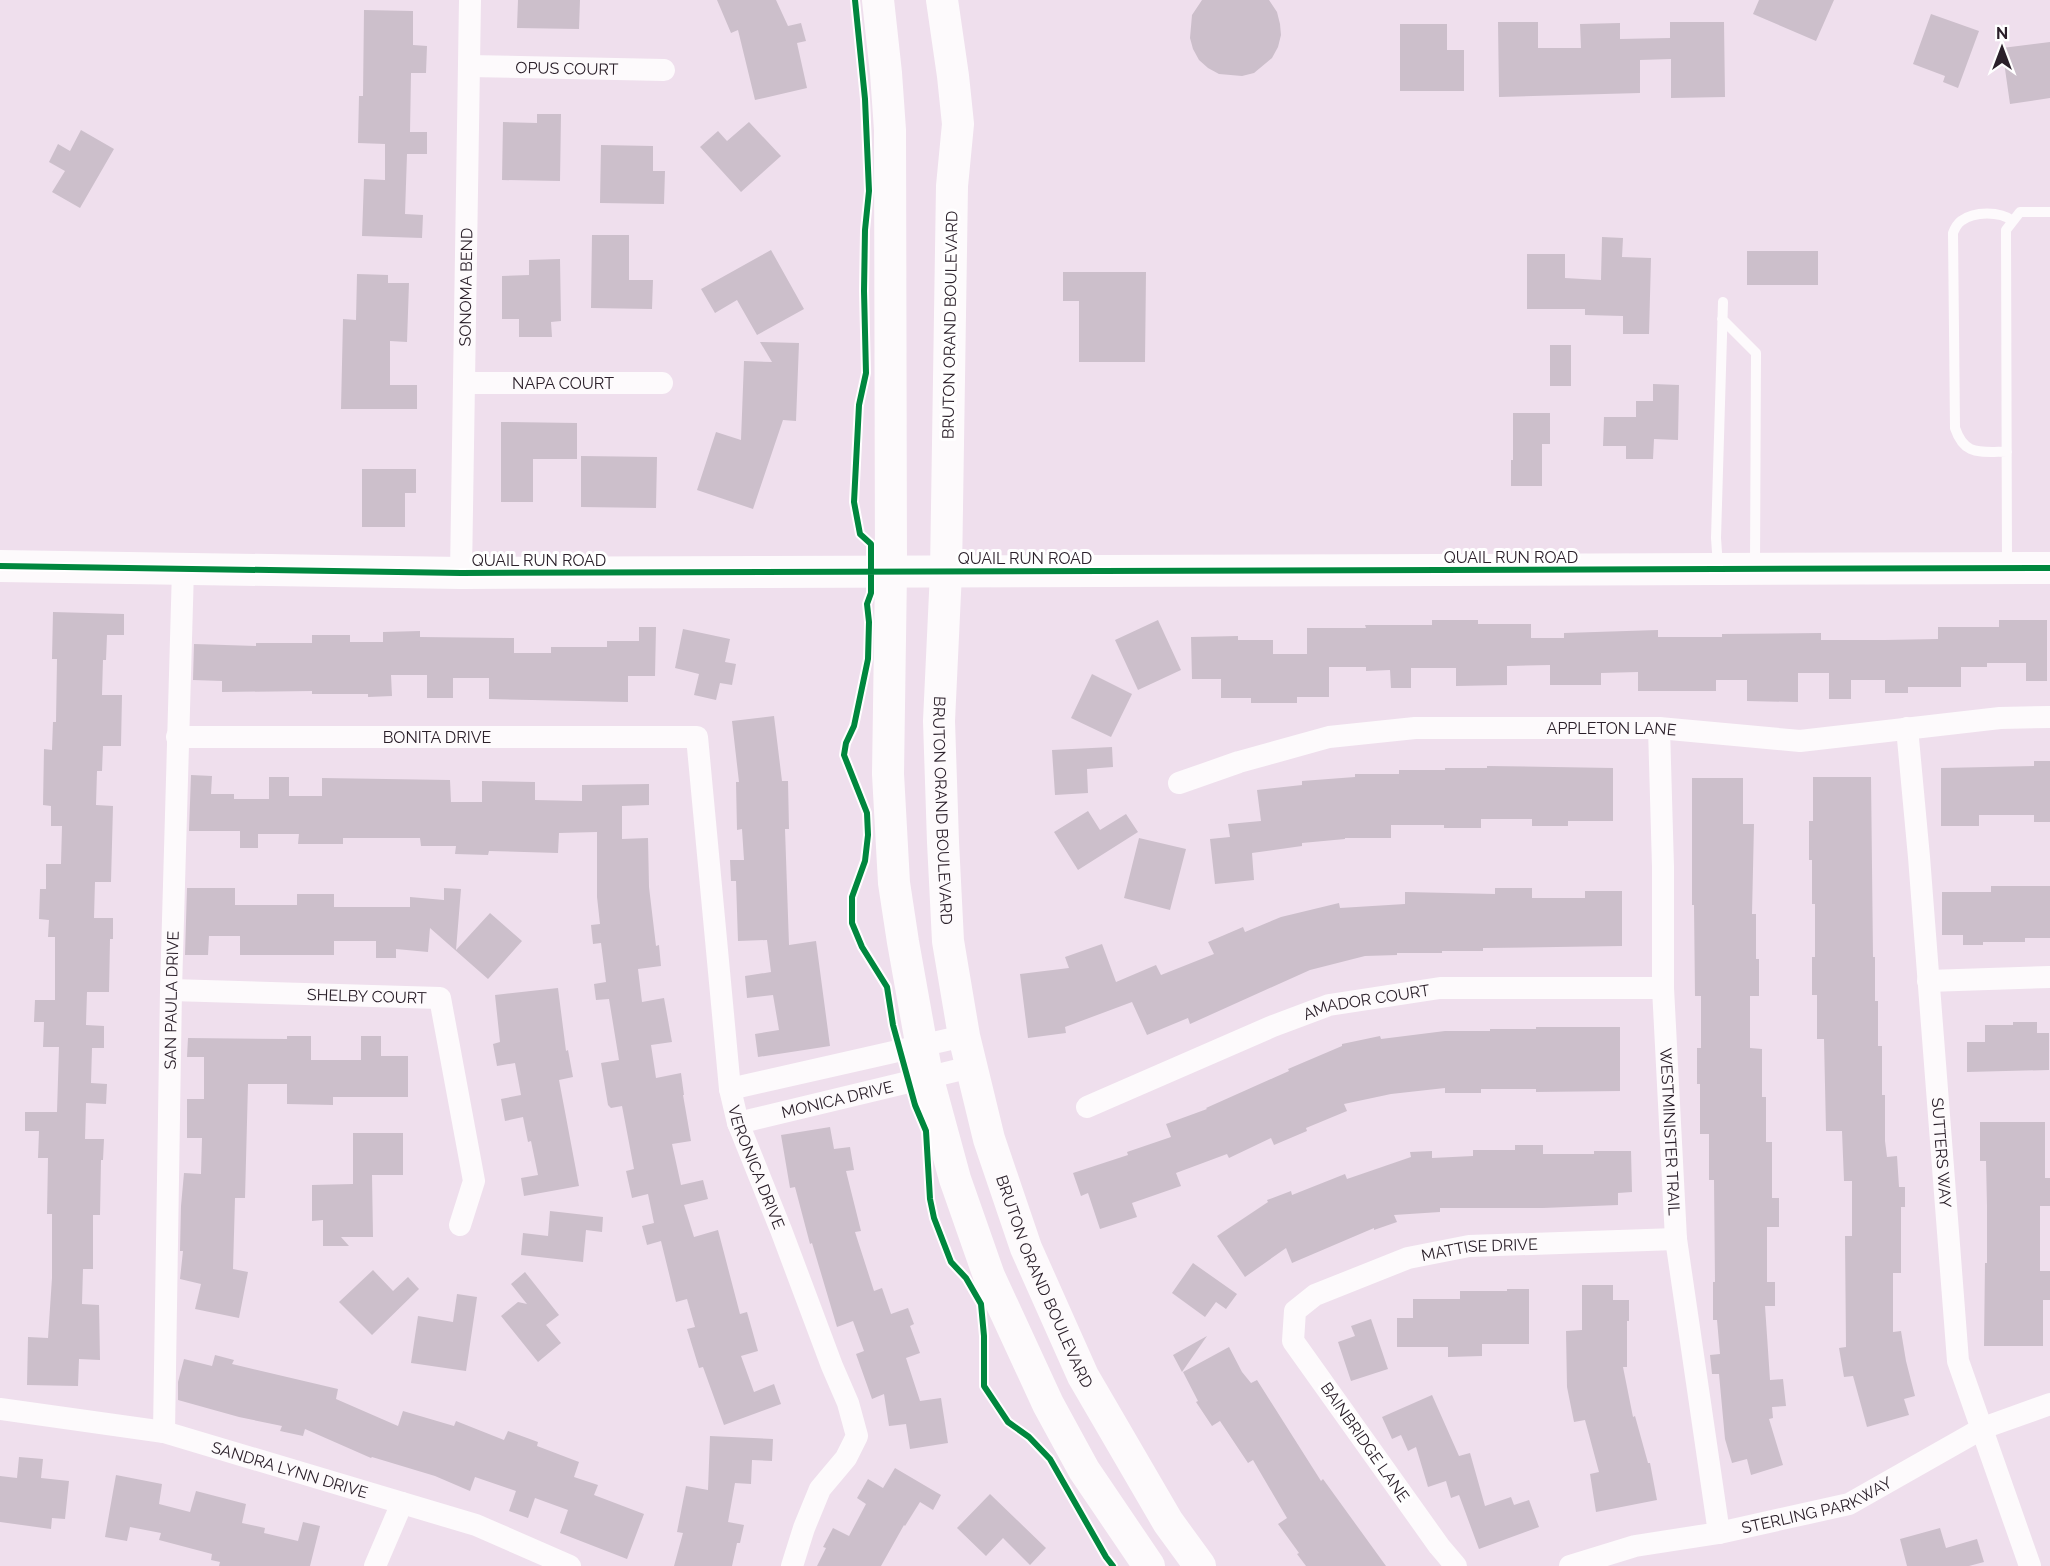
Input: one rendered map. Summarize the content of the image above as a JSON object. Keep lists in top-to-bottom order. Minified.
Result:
{"streets":{"main road":["BRUTON ORAND BOULEVARD","QUAIL RUN ROAD"],"street":["OPUS COURT","SONOMA BEND","NAPA COURT","APPLETON LANE","BONITA DRIVE","SHELBY COURT","SAN PAULA DRIVE","AMADOR COURT","MONICA DRIVE","WESTMINISTER TRAIL","SUTTERS WAY","VERONICA DRIVE","MATTISE DRIVE","BAINBRIDGE LANE","SANDRA LYNN DRIVE","STERLING PARKWAY"]},"crossings":[["OPUS COURT","SONOMA BEND"],["SONOMA BEND","NAPA COURT"],["SONOMA BEND","QUAIL RUN ROAD"],["BRUTON ORAND BOULEVARD","QUAIL RUN ROAD"],["BRUTON ORAND BOULEVARD","MONICA DRIVE"],["QUAIL RUN ROAD","SAN PAULA DRIVE"],["APPLETON LANE","WESTMINISTER TRAIL"],["APPLETON LANE","SUTTERS WAY"],["BONITA DRIVE","SAN PAULA DRIVE"],["BONITA DRIVE","VERONICA DRIVE"],["SHELBY COURT","SAN PAULA DRIVE"],["SAN PAULA DRIVE","SANDRA LYNN DRIVE"],["AMADOR COURT","WESTMINISTER TRAIL"],["MONICA DRIVE","VERONICA DRIVE"],["WESTMINISTER TRAIL","MATTISE DRIVE"],["WESTMINISTER TRAIL","STERLING PARKWAY"],["SUTTERS WAY","STERLING PARKWAY"],["MATTISE DRIVE","BAINBRIDGE LANE"]],"north":"top"}
